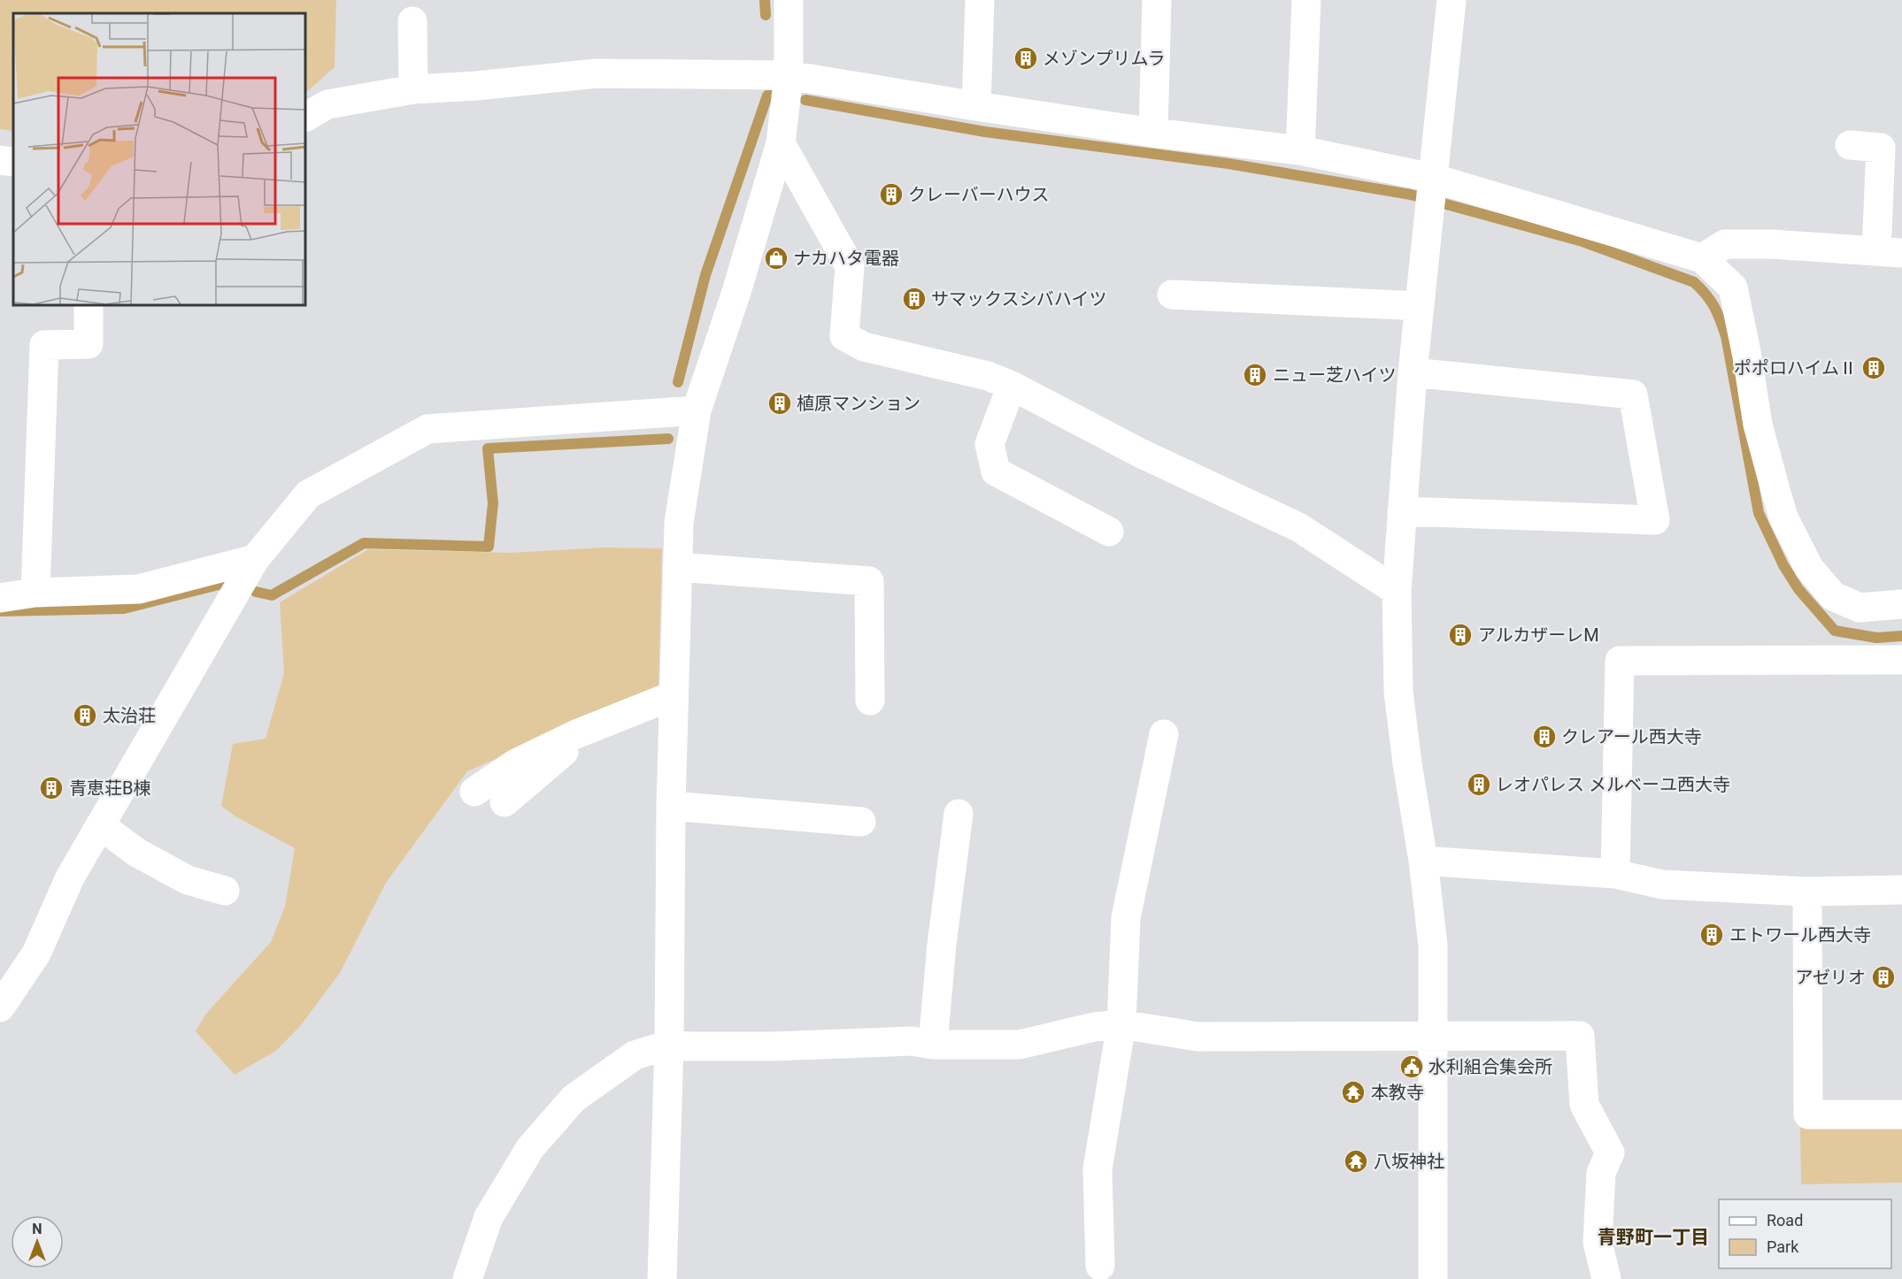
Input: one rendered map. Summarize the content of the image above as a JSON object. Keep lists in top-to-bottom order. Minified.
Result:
{"districts":["青野町一丁目"],"places":{"building":["メゾンプリムラ","クレーバーハウス","サマックスシバハイツ","ポポロハイムⅡ","ニュー芝ハイツ","植原マンション","アルカザーレM","太治荘","クレアール西大寺","レオパレス メルベーユ西大寺","青恵荘B棟","エトワール西大寺","アゼリオ"],"shop":["ナカハタ電器"],"public building":["水利組合集会所"],"temple":["本教寺","八坂神社"]},"legend":["Road","Park"],"north":"top"}
